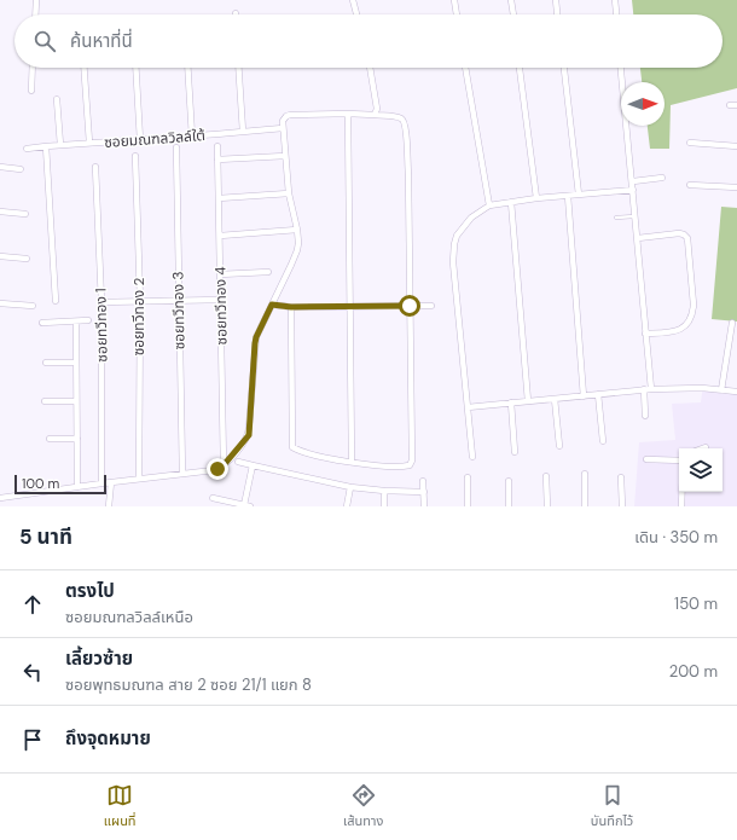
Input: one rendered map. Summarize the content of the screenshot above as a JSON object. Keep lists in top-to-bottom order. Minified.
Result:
{"streets":{"street":["ซอยมณฑลวิลล์ใต้","ซอยทวีทอง 4","ซอยทวีทอง 3","ซอยทวีทอง 2","ซอยทวีทอง 1"]},"scale_bar":"100 m","north":"right","page":{"search":"ค้นหาที่นี่","scale":"100 m","heading":["5 นาที","เดิน · 350 m"],"list":[["ตรงไป","ซอยมณฑลวิลล์เหนือ","150 m"],["เลี้ยวซ้าย","ซอยพุทธมณฑล สาย 2 ซอย 21/1 แยก 8","200 m"],"ถึงจุดหมาย"],"nav":["แผนที่","เส้นทาง","บันทึกไว้"]}}
